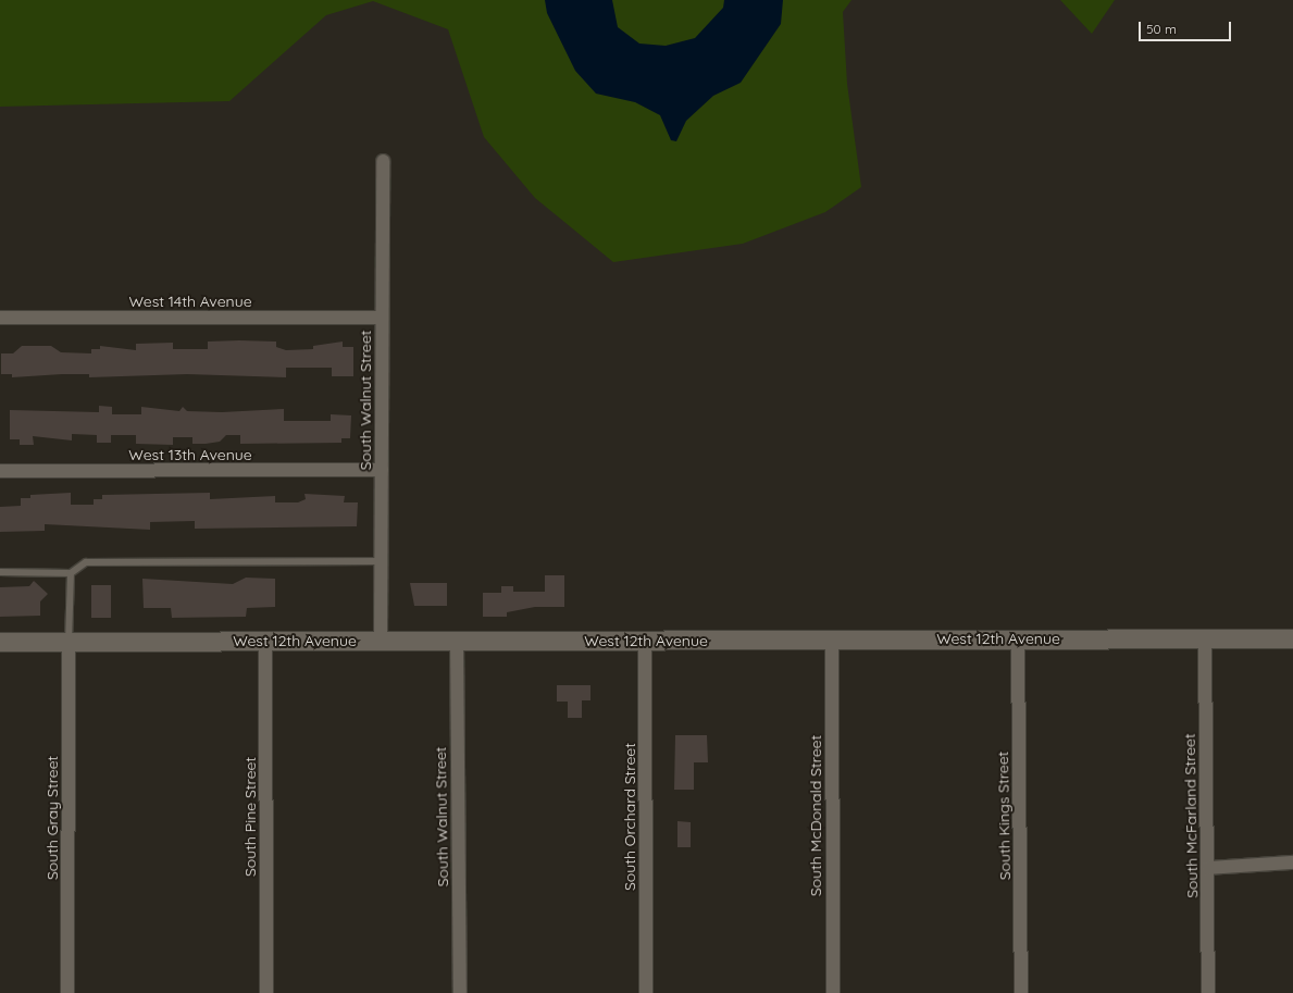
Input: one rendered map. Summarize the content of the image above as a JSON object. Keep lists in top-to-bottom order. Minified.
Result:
{"streets":{"main road":["West 12th Avenue"],"street":["West 14th Avenue","South Walnut Street","West 13th Avenue","South McDonald Street","South Kings Street","South McFarland Street","South Pine Street","South Orchard Street","South Gray Street"]},"crossings":[["West 14th Avenue","South Walnut Street"],["South Walnut Street","West 13th Avenue"],["South Walnut Street","West 12th Avenue"],["West 12th Avenue","South McDonald Street"],["West 12th Avenue","South Kings Street"],["West 12th Avenue","South McFarland Street"],["West 12th Avenue","South Pine Street"],["West 12th Avenue","South Orchard Street"],["West 12th Avenue","South Gray Street"]],"scale_bar":"50 m"}
